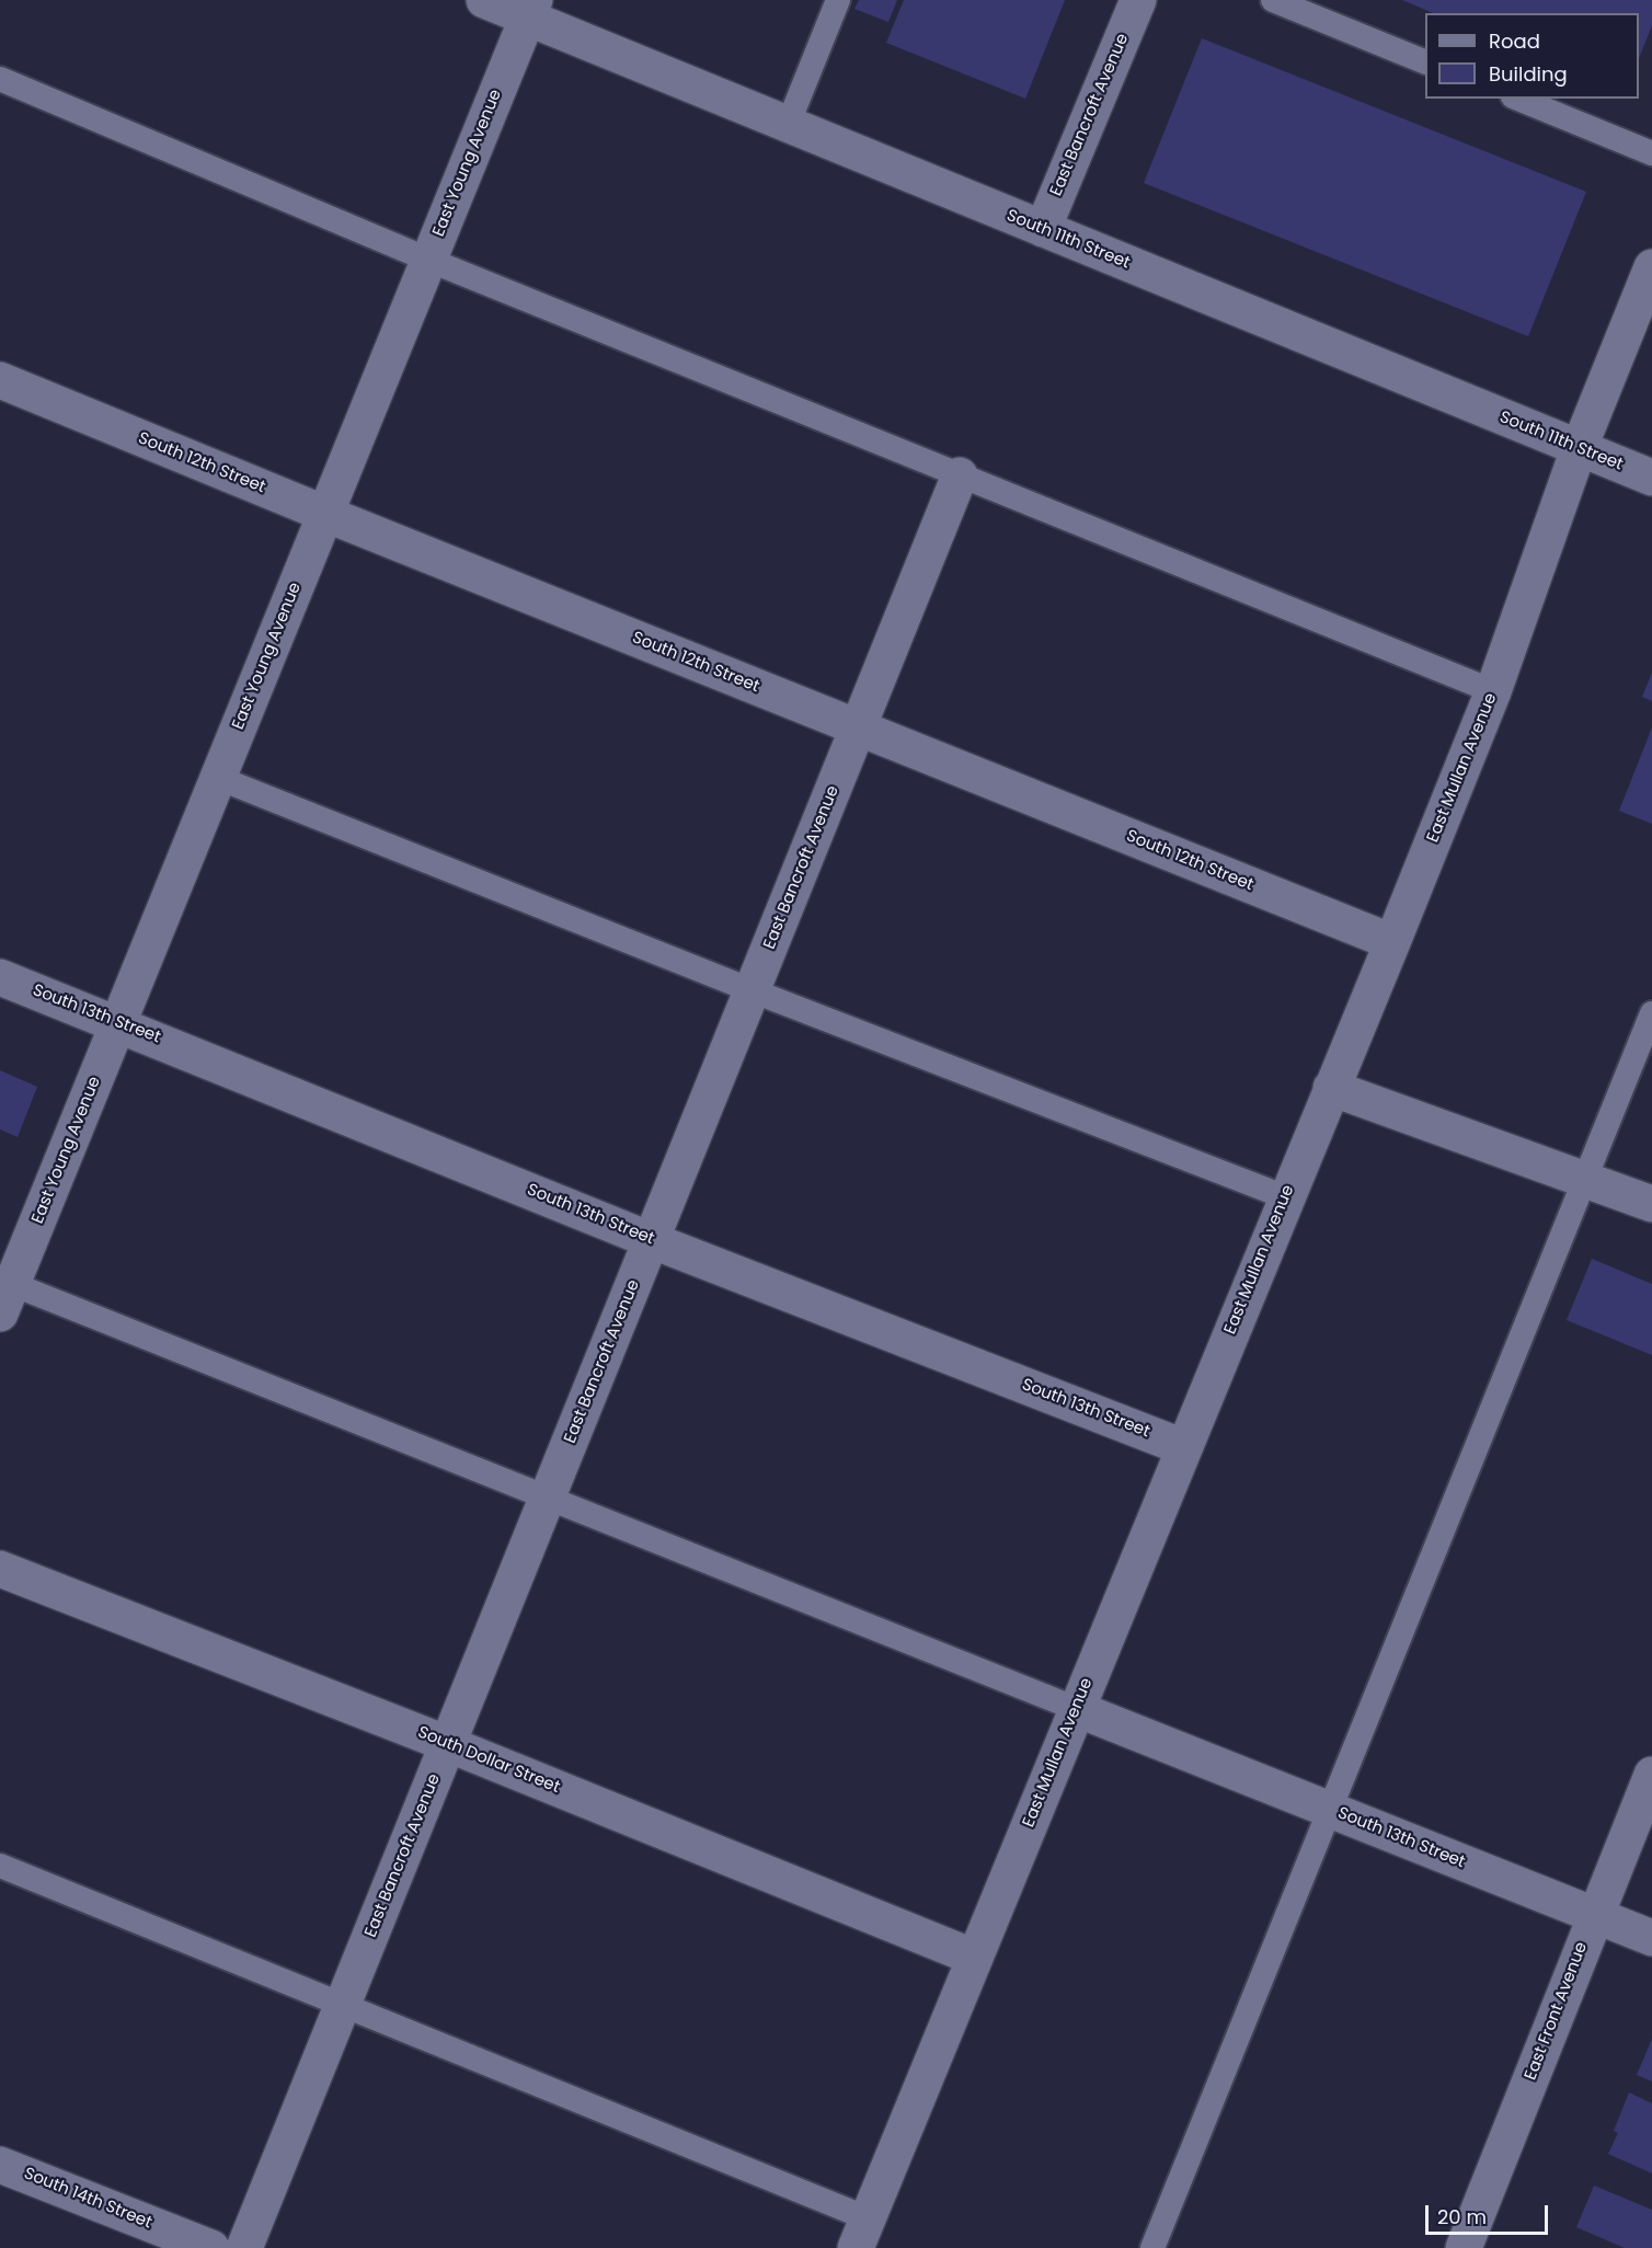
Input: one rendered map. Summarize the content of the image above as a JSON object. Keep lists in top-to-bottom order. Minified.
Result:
{"streets":{"street":["East Bancroft Avenue","East Young Avenue","South 11th Street","South 12th Street","East Mullan Avenue","South 13th Street","South Dollar Street","East Front Avenue","South 14th Street"]},"crossings":[["East Bancroft Avenue","South 11th Street"],["East Bancroft Avenue","South 12th Street"],["East Bancroft Avenue","South 13th Street"],["East Bancroft Avenue","South Dollar Street"],["East Young Avenue","South 11th Street"],["East Young Avenue","South 12th Street"],["East Young Avenue","South 13th Street"],["South 11th Street","East Mullan Avenue"],["South 12th Street","East Mullan Avenue"],["East Mullan Avenue","South 13th Street"],["East Mullan Avenue","South Dollar Street"],["South 13th Street","East Front Avenue"]],"legend":["Road","Building"],"scale_bar":"20 m"}
